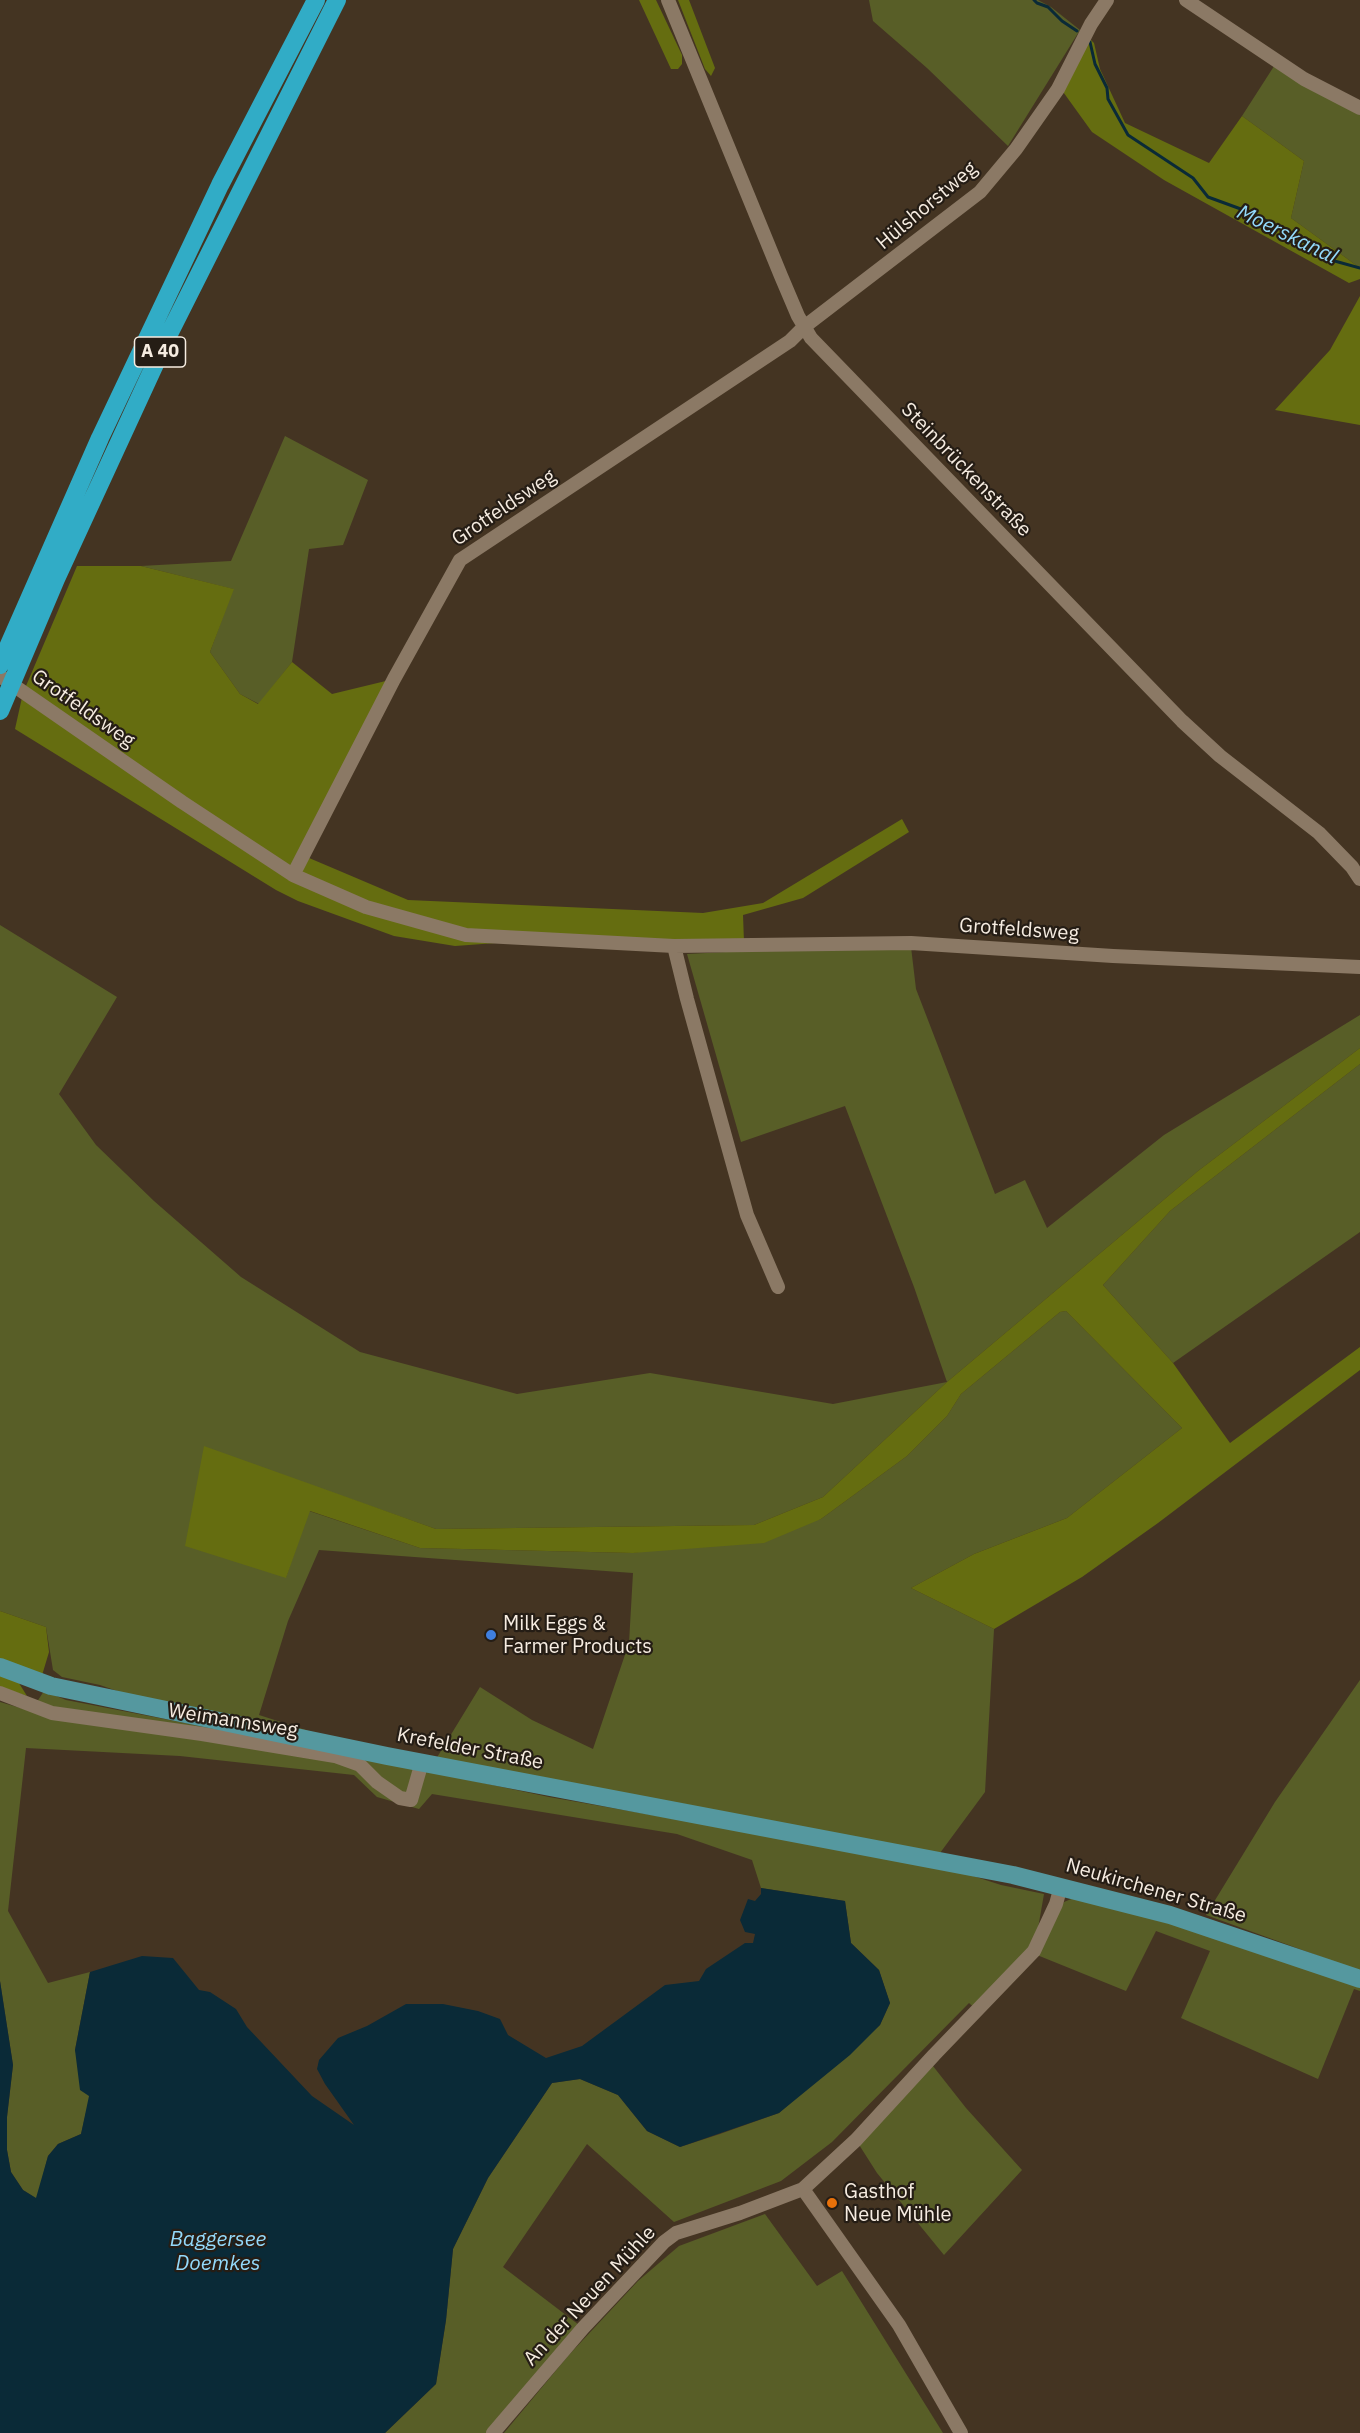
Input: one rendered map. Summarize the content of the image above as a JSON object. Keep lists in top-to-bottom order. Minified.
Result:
{"streets":{"highway":["A 40"],"main road":["Krefelder Straße","Neukirchener Straße"],"street":["Hülshorstweg","Steinbrückenstraße","Grotfeldsweg","Weimannsweg","An der Neuen Mühle"]},"crossings":[["Hülshorstweg","Steinbrückenstraße"],["Hülshorstweg","Grotfeldsweg"],["Steinbrückenstraße","Grotfeldsweg"],["Weimannsweg","Krefelder Straße"],["Krefelder Straße","Neukirchener Straße"],["Neukirchener Straße","An der Neuen Mühle"]],"water":["Moerskanal","Baggersee Doemkes"],"places":["Milk Eggs & Farmer Products","Gasthof Neue Mühle"]}
